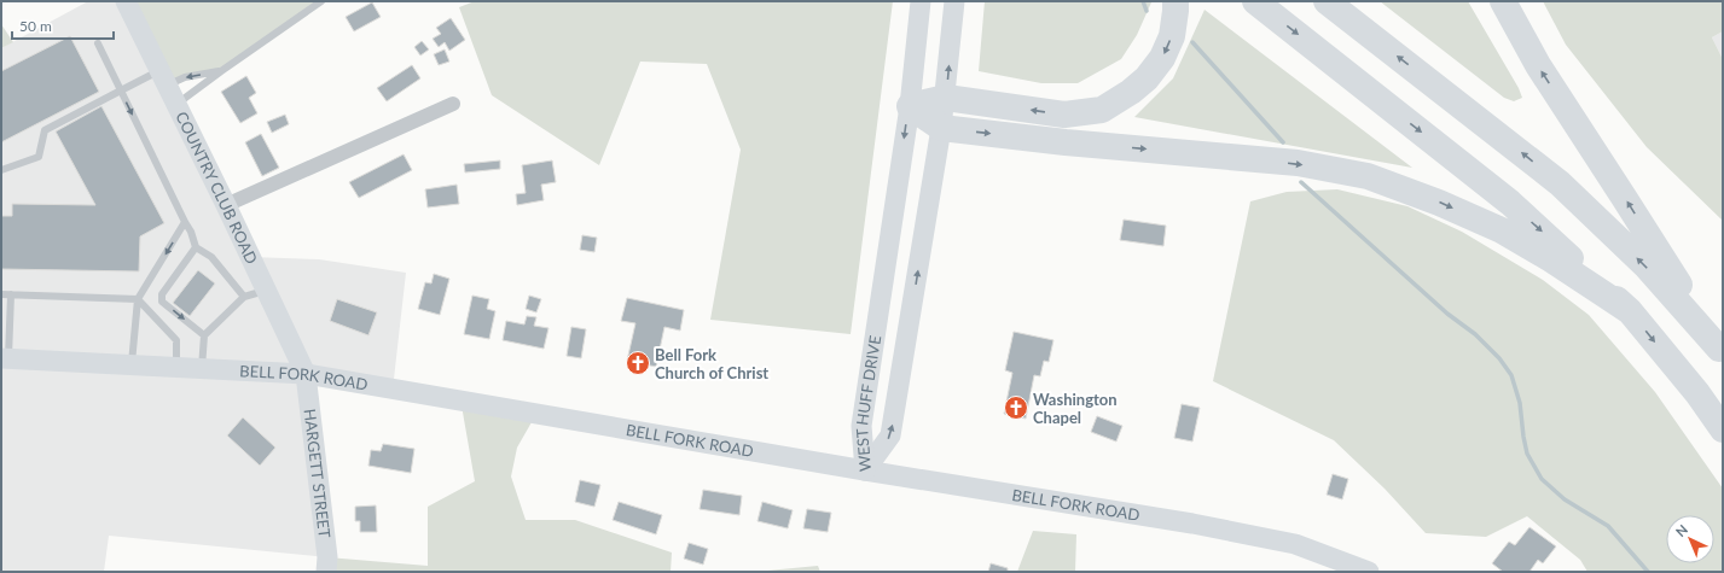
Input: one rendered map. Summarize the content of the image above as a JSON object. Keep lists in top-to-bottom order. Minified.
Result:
{"streets":{"main road":["COUNTRY CLUB ROAD","BELL FORK ROAD","WEST HUFF DRIVE","HARGETT STREET"]},"crossings":[["COUNTRY CLUB ROAD","BELL FORK ROAD"],["COUNTRY CLUB ROAD","HARGETT STREET"],["BELL FORK ROAD","WEST HUFF DRIVE"],["BELL FORK ROAD","HARGETT STREET"]],"places":{"church":["Bell Fork Church of Christ","Washington Chapel"]},"scale_bar":"50 m","north":"top left"}
